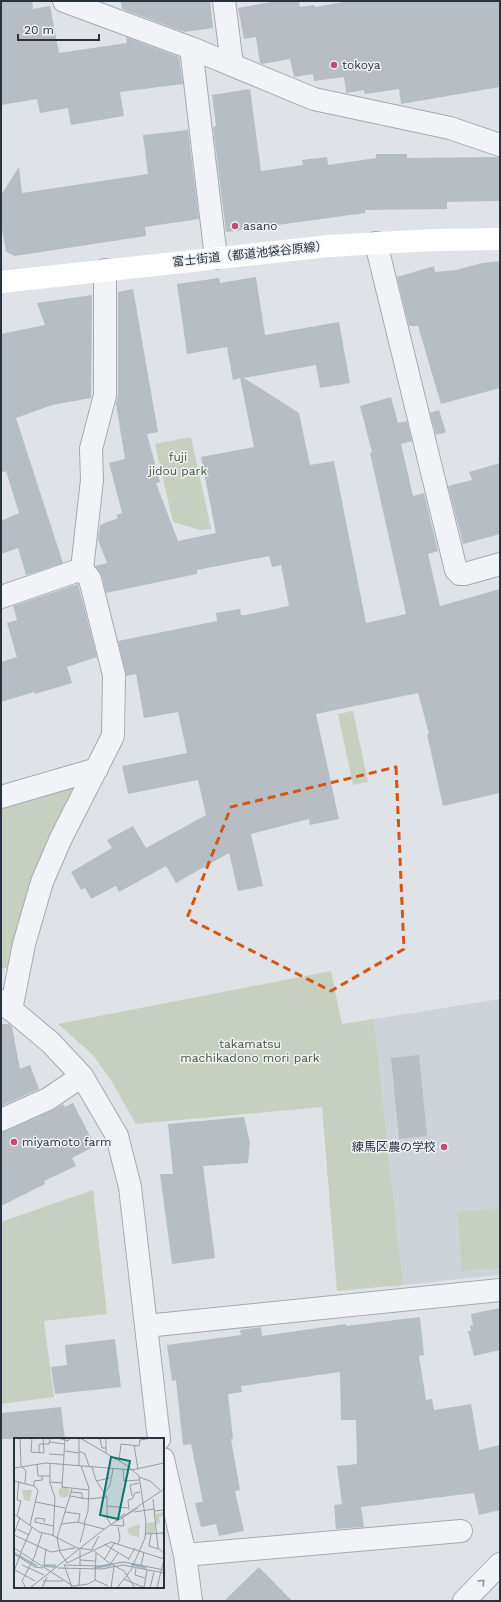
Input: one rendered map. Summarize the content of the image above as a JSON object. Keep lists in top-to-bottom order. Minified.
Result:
{"streets":{"main road":["富士街道（都道池袋谷原線）"]},"parks":["fuji jidou park","takamatsu machikadono mori park"],"places":["tokoya","asano","miyamoto farm","練馬区農の学校"],"scale_bar":"20 m"}
